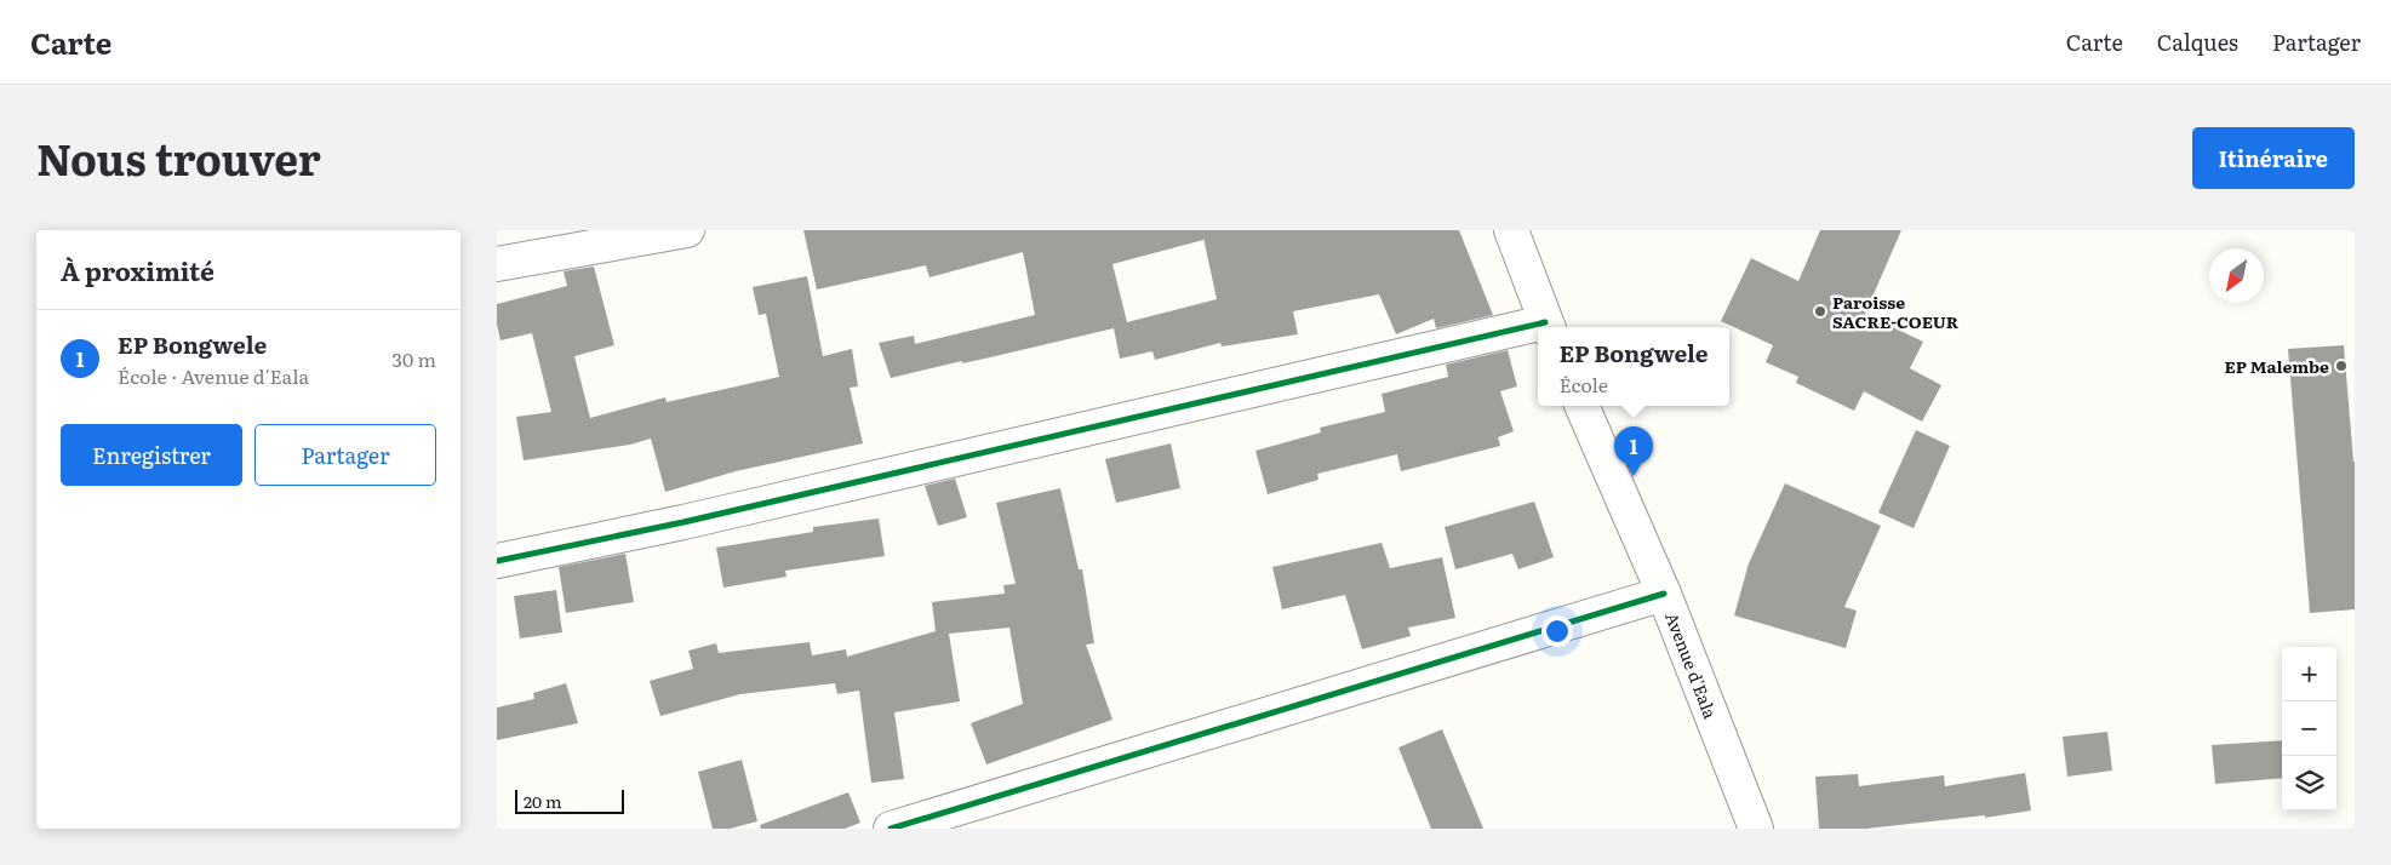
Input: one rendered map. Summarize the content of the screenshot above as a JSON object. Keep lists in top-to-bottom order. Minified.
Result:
{"streets":{"street":["Avenue d'Eala"]},"places":["Paroisse SACRE-COEUR","EP Malembe"],"scale_bar":"20 m","north":"bottom left","page":{"header":"Carte","nav":["Carte","Calques","Partager"],"title":"Nous trouver","buttons":["Itinéraire",["Enregistrer","Partager"]],"heading":"À proximité","list":[{"mark":"1","name":"EP Bongwele","note":"École · Avenue d'Eala","value":"30 m"}],"popup":["EP Bongwele","École"],"pins":"1","map_buttons":["+","−"],"scale":"20 m"}}
